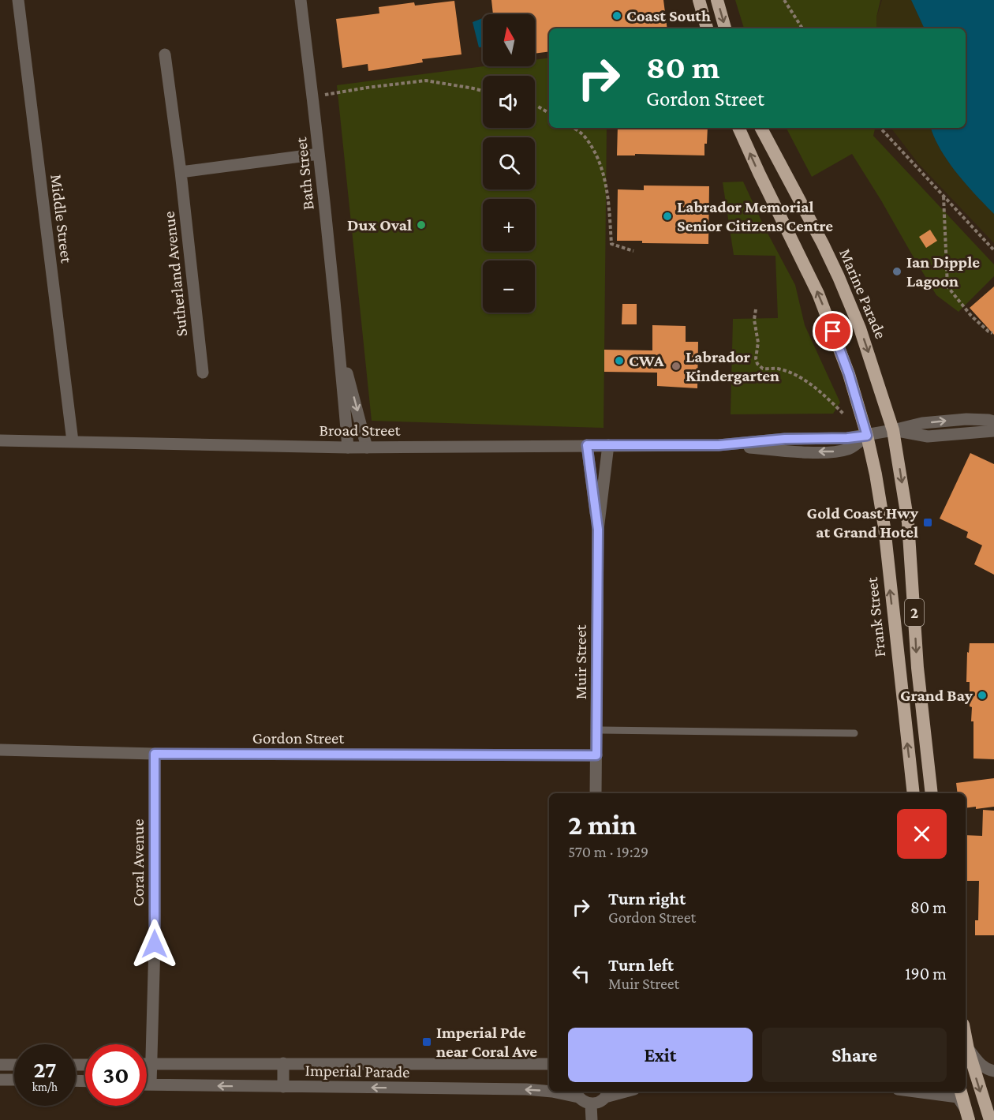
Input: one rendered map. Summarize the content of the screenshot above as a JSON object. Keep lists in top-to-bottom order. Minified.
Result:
{"streets":{"highway":["Marine Parade","2","Frank Street"],"street":["Bath Street","Middle Street","Sutherland Avenue","Broad Street","Muir Street","Gordon Street","Coral Avenue","Imperial Parade"]},"crossings":[["Bath Street","Broad Street"],["Middle Street","Broad Street"],["Marine Parade","Broad Street"],["Marine Parade","2"],["Broad Street","2"],["Broad Street","Frank Street"],["Broad Street","Muir Street"],["2","Frank Street"],["Muir Street","Gordon Street"],["Gordon Street","Coral Avenue"],["Coral Avenue","Imperial Parade"]],"places":{"other":["Coast South","Labrador Memorial Senior Citizens Centre","Dux Oval","Ian Dipple Lagoon","CWA","Labrador Kindergarten","Grand Bay"],"transit":["Gold Coast Hwy at Grand Hotel","Imperial Pde near Coral Ave"]},"north":"top","page":{"map_buttons":["+","−"],"turn":["80 m","Gordon Street"],"heading":["2 min","570 m · 19:29"],"list":[{"name":"Turn right","note":"Gordon Street","value":"80 m"},{"name":"Turn left","note":"Muir Street","value":"190 m"}],"buttons":["Exit","Share"],"speed":"27 km/h","limit":"30"}}
